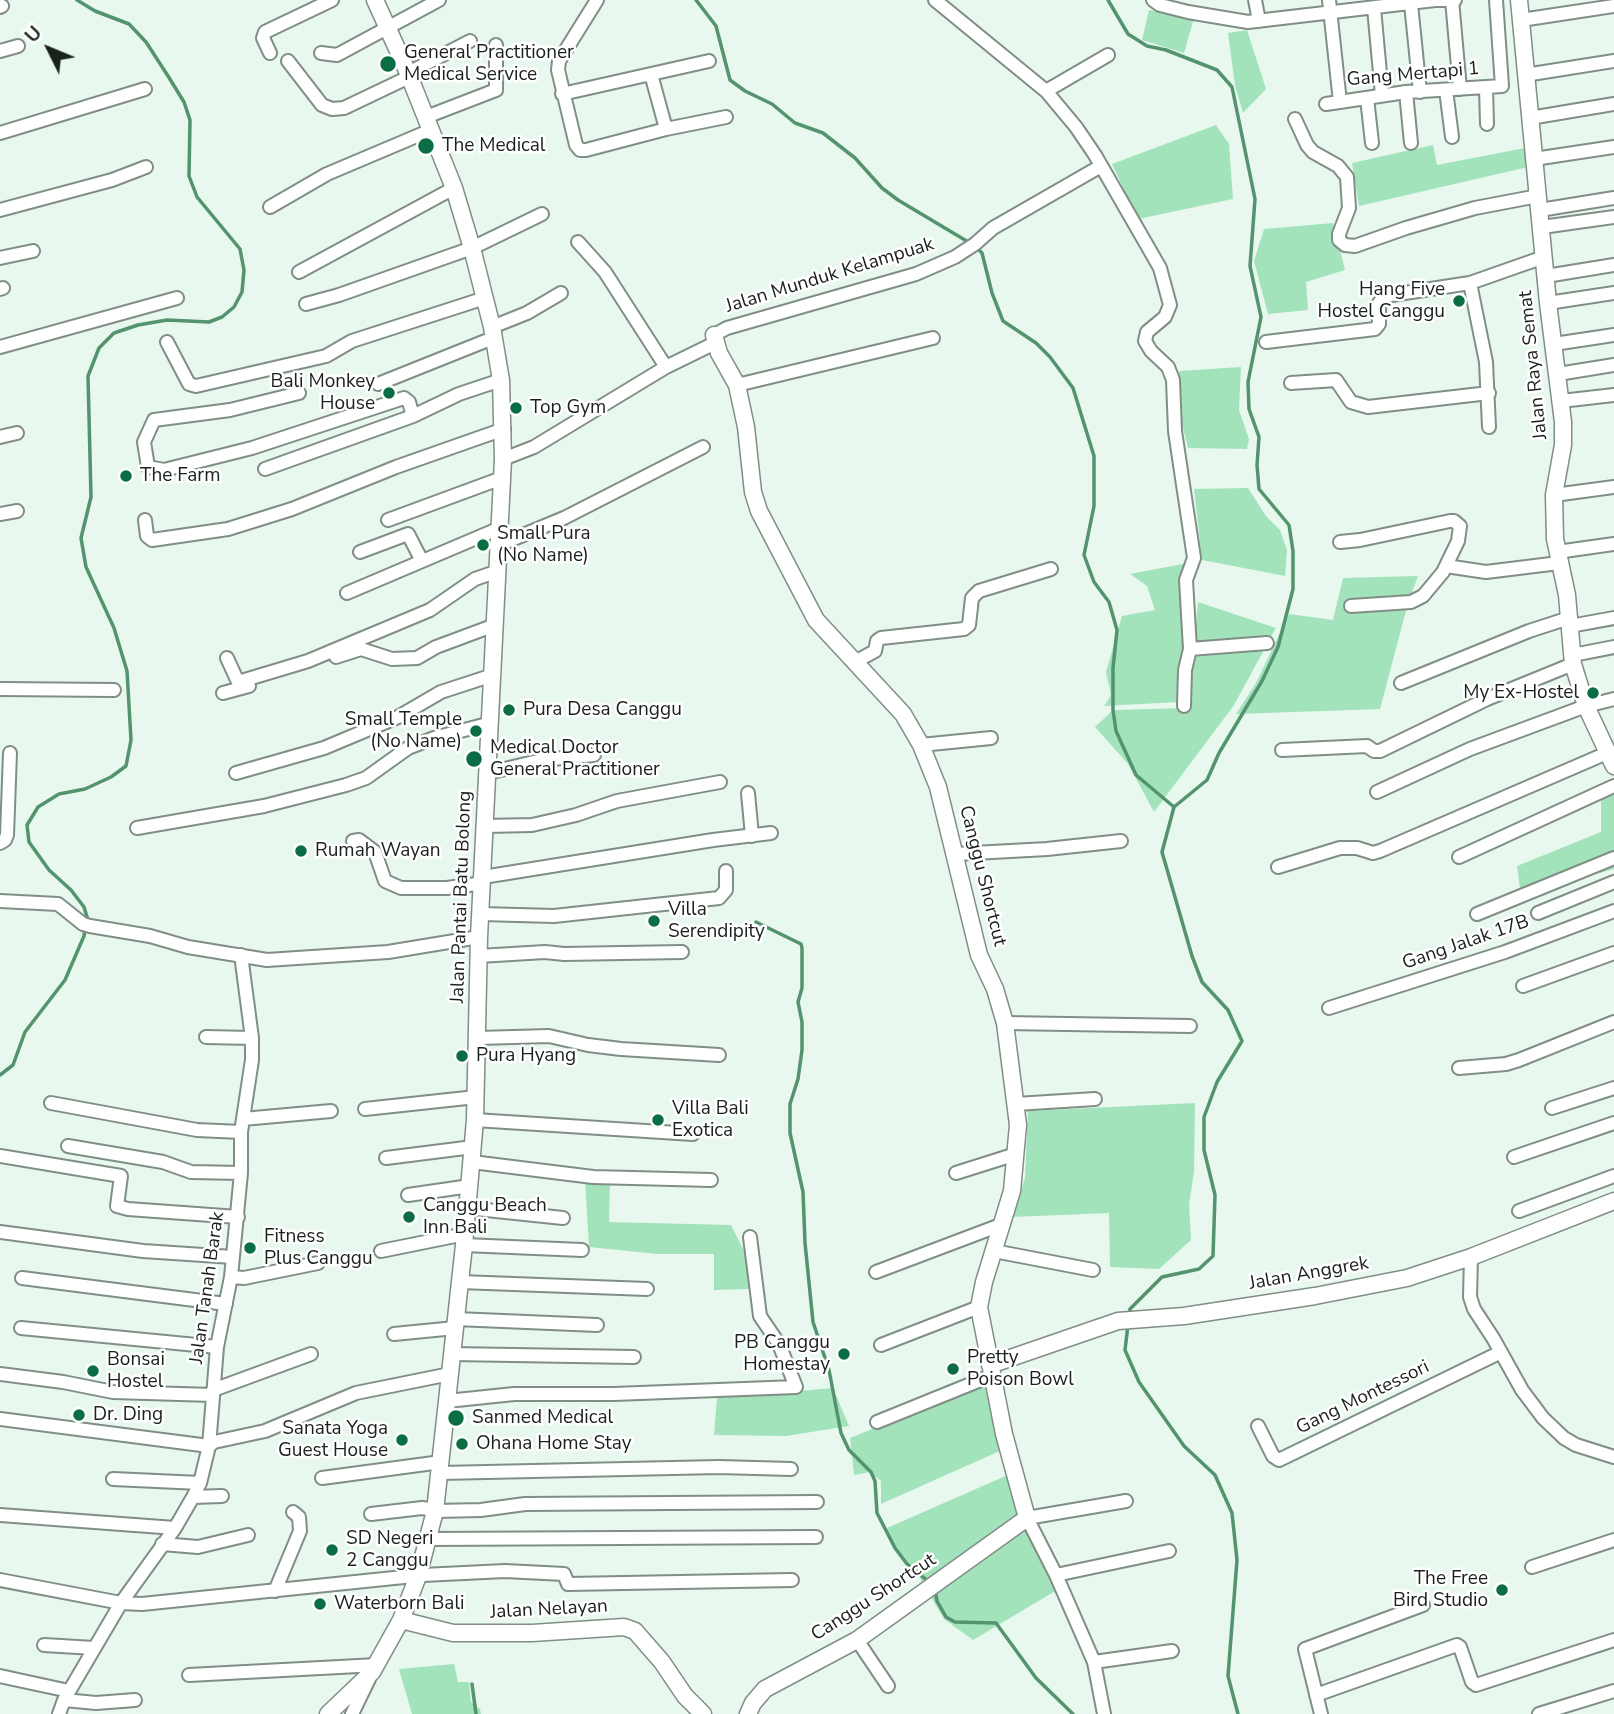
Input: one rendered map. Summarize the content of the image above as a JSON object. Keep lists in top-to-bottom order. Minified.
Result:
{"streets":{"street":["Gang Mertapi 1","Jalan Munduk Kelampuak","Jalan Raya Semat","Canggu Shortcut","Jalan Pantai Batu Bolong","Gang Jalak 17B","Jalan Anggrek","Jalan Tanah Barak","Gang Montessori","Jalan Nelayan"]},"crossings":[["Jalan Munduk Kelampuak","Canggu Shortcut"],["Jalan Munduk Kelampuak","Jalan Pantai Batu Bolong"],["Canggu Shortcut","Jalan Anggrek"],["Jalan Pantai Batu Bolong","Jalan Nelayan"]],"places":["General Practitioner Medical Service","The Medical","Hang Five Hostel Canggu","Bali Monkey House","Top Gym","The Farm","Small Pura (No Name)","My Ex-Hostel","Pura Desa Canggu","Small Temple (No Name)","Medical Doctor General Practitioner","Rumah Wayan","Villa Serendipity","Pura Hyang","Villa Bali Exotica","Canggu Beach Inn Bali","Fitness Plus Canggu","PB Canggu Homestay","Pretty Poison Bowl","Bonsai Hostel","Dr. Ding","Sanmed Medical","Sanata Yoga Guest House","Ohana Home Stay","SD Negeri 2 Canggu","The Free Bird Studio","Waterborn Bali"],"north":"top left"}
